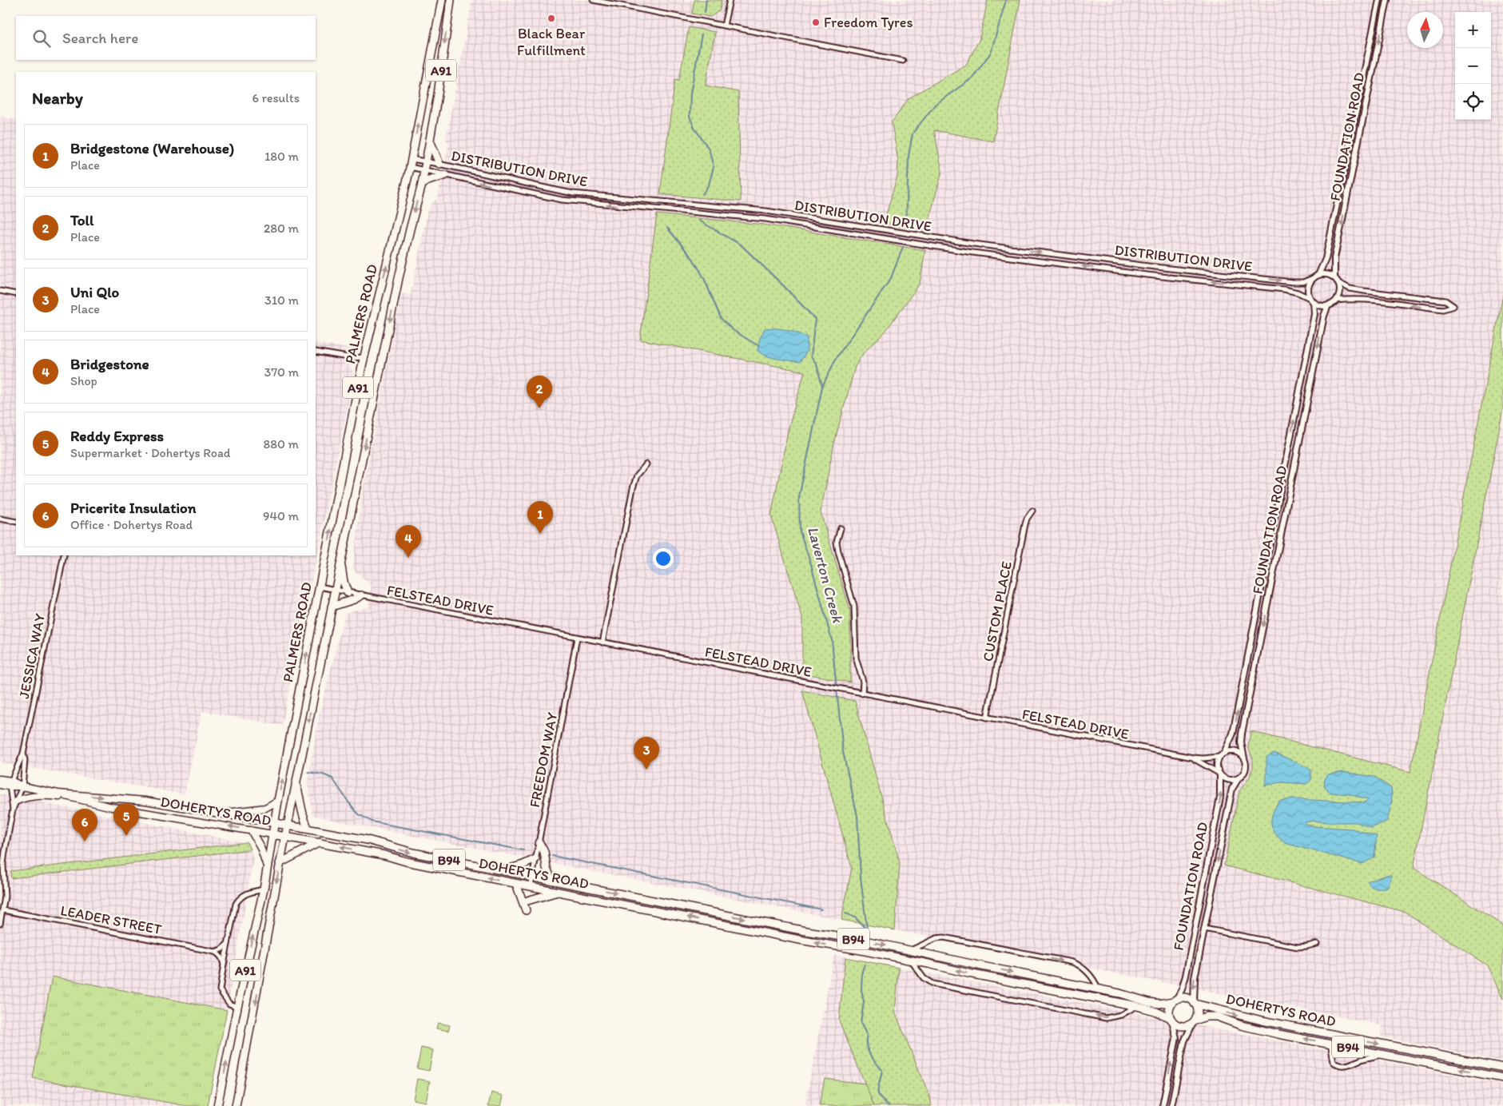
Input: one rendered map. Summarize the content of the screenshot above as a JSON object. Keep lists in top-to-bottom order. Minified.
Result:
{"streets":{"main road":["A91","PALMERS ROAD","DOHERTYS ROAD","B94"],"street":["FOUNDATION ROAD","DISTRIBUTION DRIVE","FELSTEAD DRIVE","CUSTOM PLACE","JESSICA WAY","FREEDOM WAY","LEADER STREET"]},"crossings":[["FOUNDATION ROAD","DISTRIBUTION DRIVE"],["FOUNDATION ROAD","FELSTEAD DRIVE"],["FOUNDATION ROAD","DOHERTYS ROAD"],["FOUNDATION ROAD","B94"],["DISTRIBUTION DRIVE","PALMERS ROAD"],["PALMERS ROAD","FELSTEAD DRIVE"],["PALMERS ROAD","DOHERTYS ROAD"],["FELSTEAD DRIVE","CUSTOM PLACE"],["FELSTEAD DRIVE","FREEDOM WAY"],["JESSICA WAY","DOHERTYS ROAD"],["FREEDOM WAY","DOHERTYS ROAD"],["DOHERTYS ROAD","B94"]],"water":["Laverton Creek"],"places":["Black Bear Fulfillment","Freedom Tyres"],"north":"top","page":{"map_buttons":["+","−"],"search":"Search here","heading":["Nearby","6 results"],"list":[{"mark":"1","name":"Bridgestone (Warehouse)","note":"Place","value":"180 m"},{"mark":"2","name":"Toll","note":"Place","value":"280 m"},{"mark":"3","name":"Uni Qlo","note":"Place","value":"310 m"},{"mark":"4","name":"Bridgestone","note":"Shop","value":"370 m"},{"mark":"5","name":"Reddy Express","note":"Supermarket · Dohertys Road","value":"880 m"},{"mark":"6","name":"Pricerite Insulation","note":"Office · Dohertys Road","value":"940 m"}],"pins":["2","1","4","3","5","6"]}}
